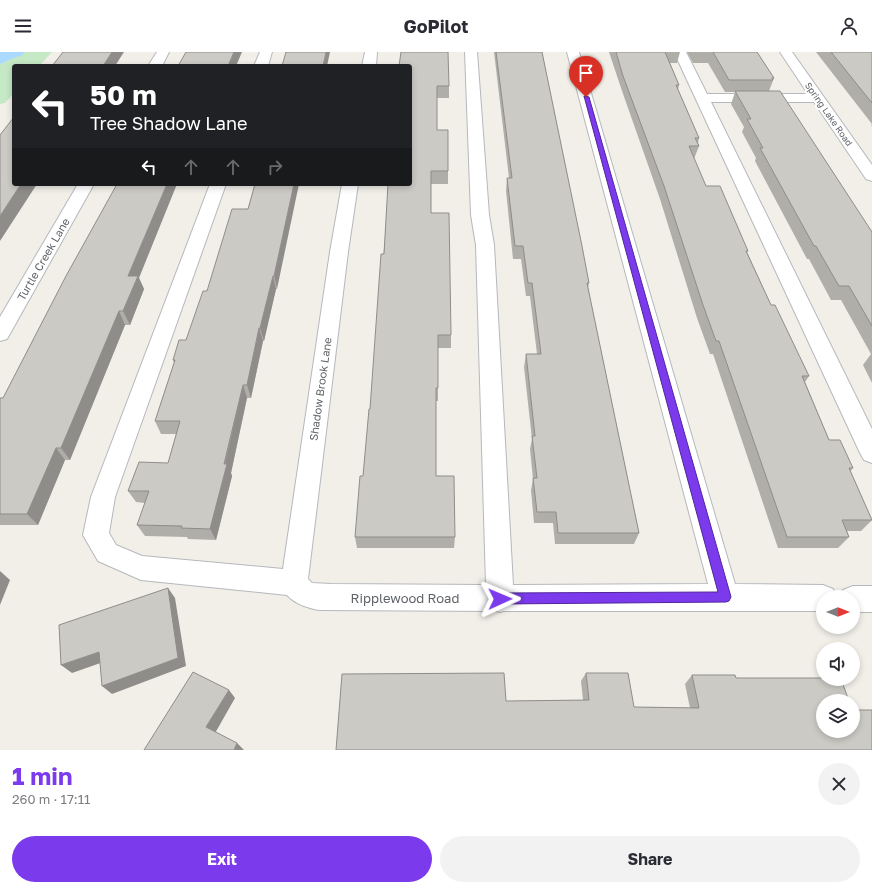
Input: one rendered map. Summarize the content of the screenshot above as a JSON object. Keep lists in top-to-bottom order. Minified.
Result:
{"streets":{"street":["Spring Lake Road","Turtle Creek Lane","Shadow Brook Lane","Ripplewood Road"]},"crossings":[["Shadow Brook Lane","Ripplewood Road"]],"north":"right","page":{"header":"GoPilot","turn":["50 m","Tree Shadow Lane"],"heading":["1 min","260 m · 17:11"],"buttons":["Exit","Share"]}}
